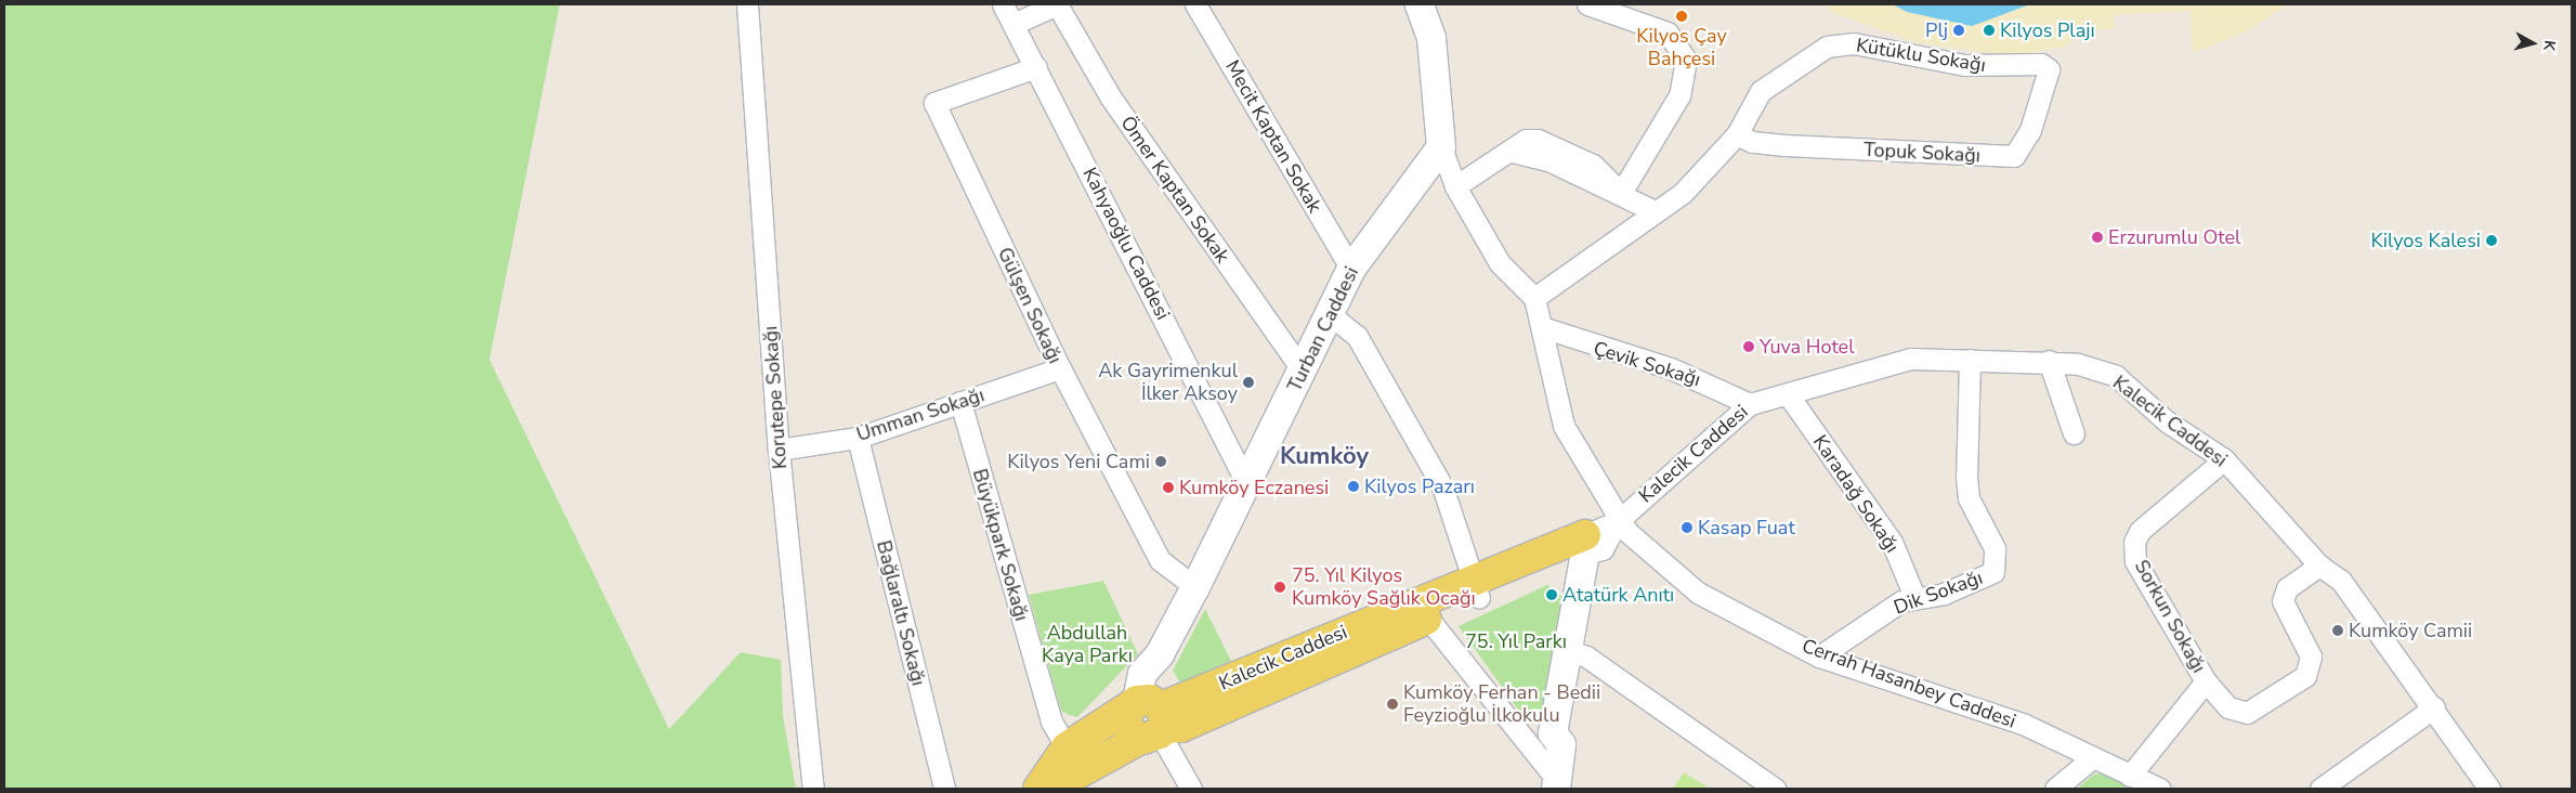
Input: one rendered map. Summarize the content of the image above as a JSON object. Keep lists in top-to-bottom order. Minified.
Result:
{"streets":{"main road":["Turban Caddesi","Kalecik Caddesi"],"street":["Kütüklu Sokağı","Mecit Kaptan Sokak","Topuk Sokağı","Ömer Kaptan Sokak","Kahyaoğlu Caddesi","Gülşen Sokağı","Çevik Sokağı","Korutepe Sokağı","Umman Sokağı","Karadağ Sokağı","Büyükpark Sokağı","Dik Sokağı","Bağlaraltı Sokağı","Sorkun Sokağı","Cerrah Hasanbey Caddesi"]},"crossings":[["Kütüklu Sokağı","Topuk Sokağı"],["Kütüklu Sokağı","Cerrah Hasanbey Caddesi"],["Mecit Kaptan Sokak","Turban Caddesi"],["Ömer Kaptan Sokak","Turban Caddesi"],["Kahyaoğlu Caddesi","Gülşen Sokağı"],["Kahyaoğlu Caddesi","Turban Caddesi"],["Gülşen Sokağı","Turban Caddesi"],["Gülşen Sokağı","Umman Sokağı"],["Turban Caddesi","Kalecik Caddesi"],["Çevik Sokağı","Kalecik Caddesi"],["Çevik Sokağı","Cerrah Hasanbey Caddesi"],["Korutepe Sokağı","Umman Sokağı"],["Umman Sokağı","Büyükpark Sokağı"],["Umman Sokağı","Bağlaraltı Sokağı"],["Kalecik Caddesi","Karadağ Sokağı"],["Kalecik Caddesi","Dik Sokağı"],["Kalecik Caddesi","Sorkun Sokağı"],["Kalecik Caddesi","Cerrah Hasanbey Caddesi"],["Karadağ Sokağı","Dik Sokağı"],["Dik Sokağı","Cerrah Hasanbey Caddesi"]],"districts":["Kumköy"],"parks":["Abdullah Kaya Parkı","75. Yıl Parkı"],"places":["Kilyos Çay Bahçesi","Plj","Kilyos Plajı","Erzurumlu Otel","Kilyos Kalesi","Yuva Hotel","Ak Gayrimenkul İlker Aksoy","Kilyos Yeni Cami","Kilyos Pazarı","Kumköy Eczanesi","Kasap Fuat","75. Yıl Kilyos Kumköy Sağlık Ocağı","Atatürk Anıtı","Kumköy Camii","Kumköy Ferhan - Bedii Feyzioğlu İlkokulu"],"north":"right"}
